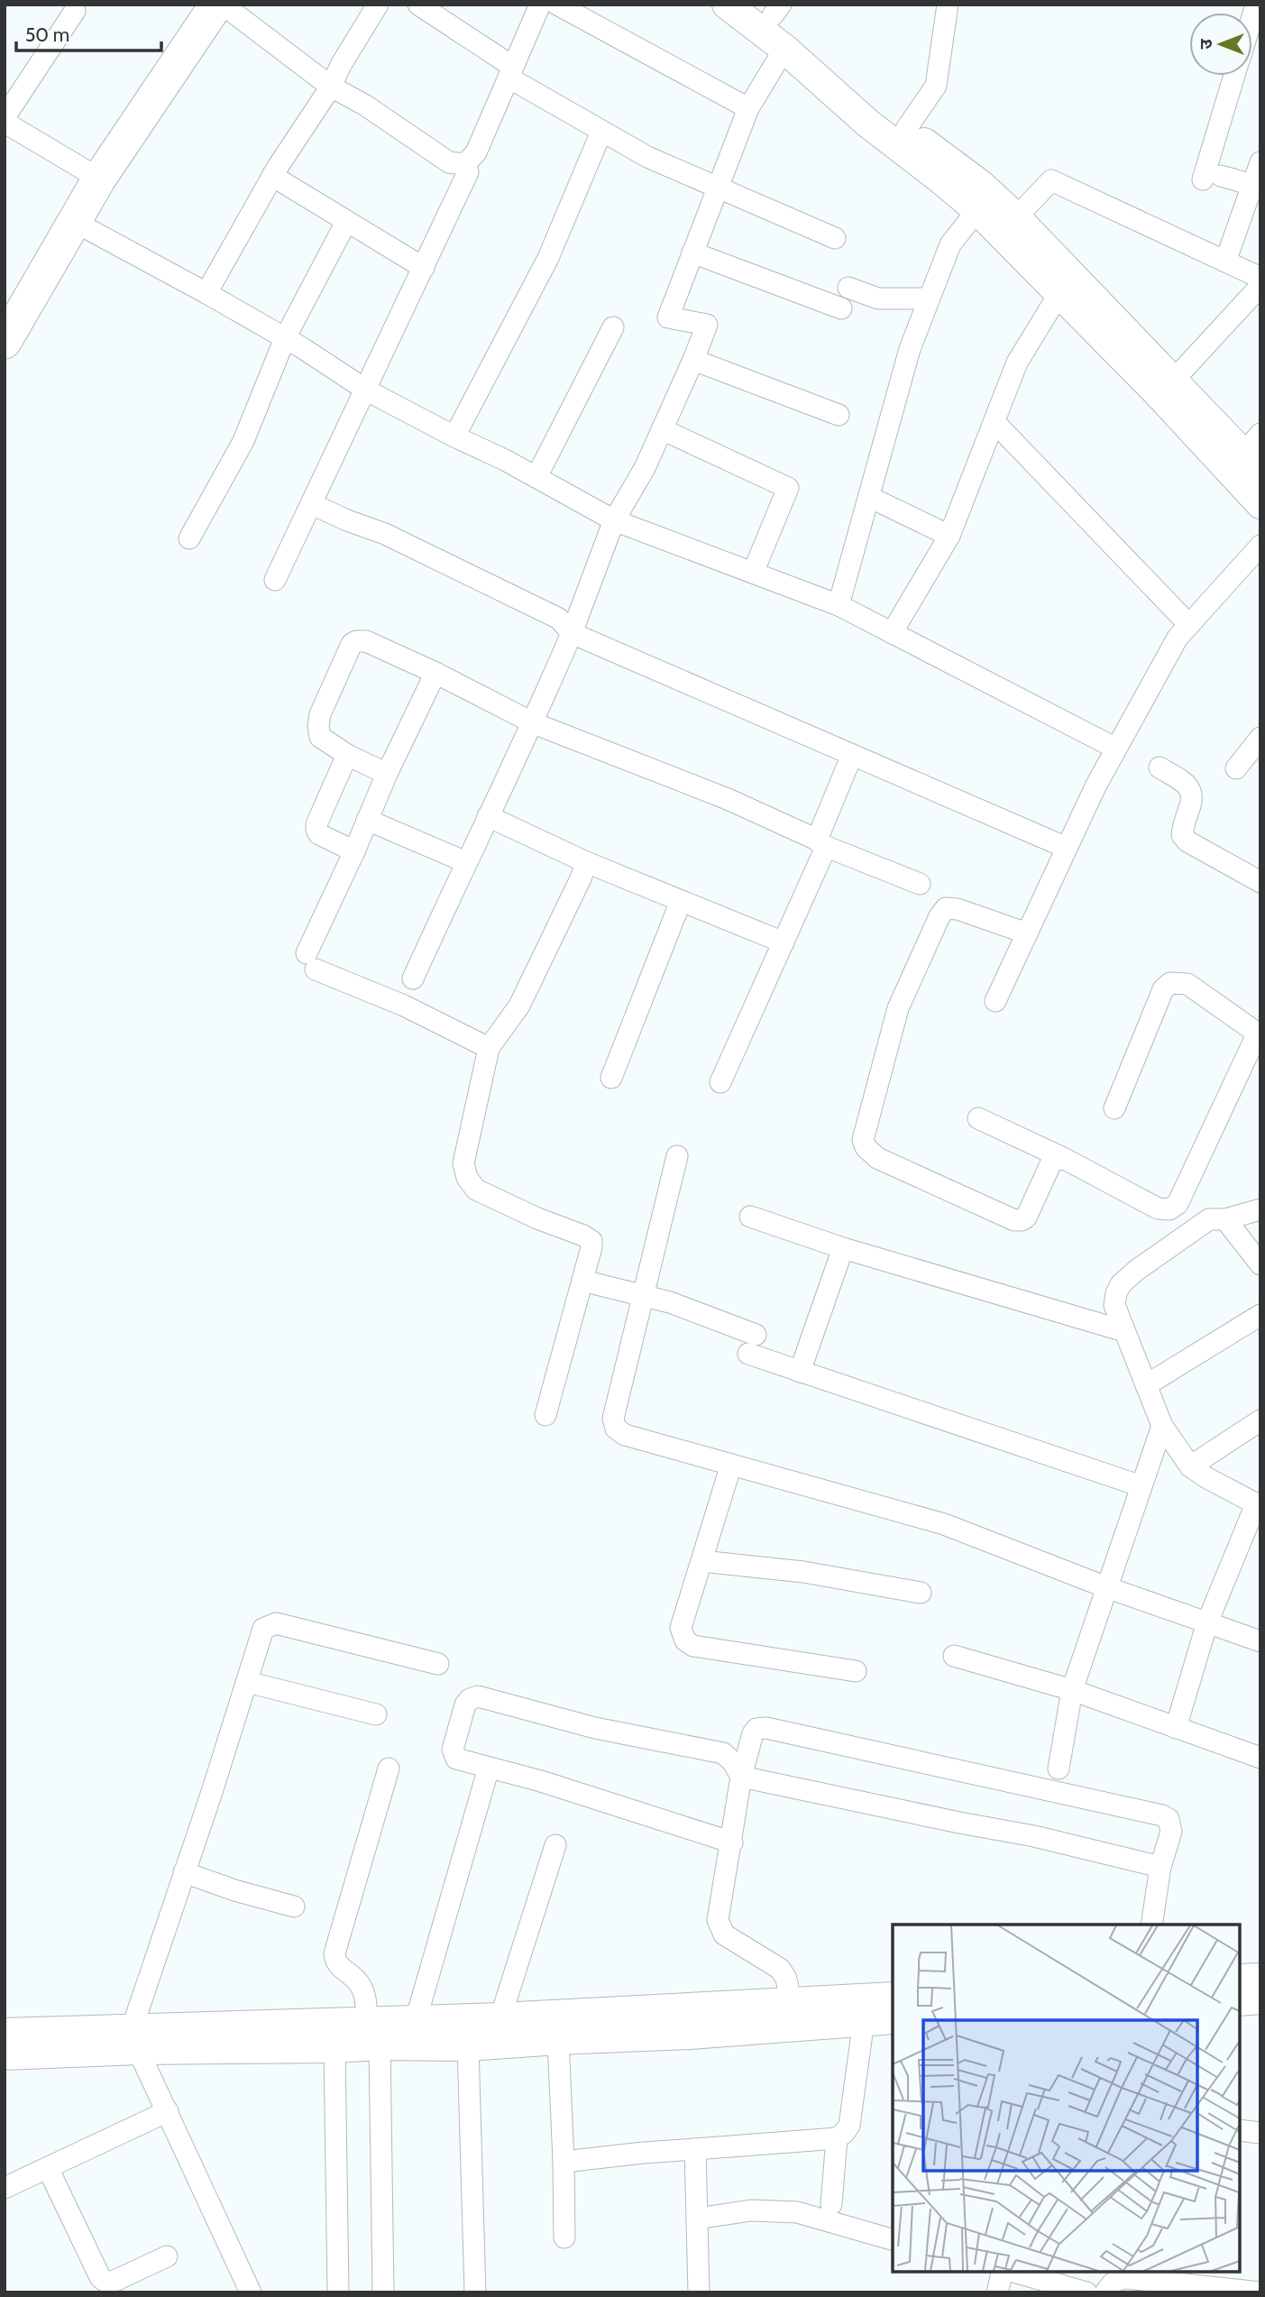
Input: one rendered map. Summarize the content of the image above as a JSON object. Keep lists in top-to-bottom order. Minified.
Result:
{"scale_bar":"50 m","north":"left"}
